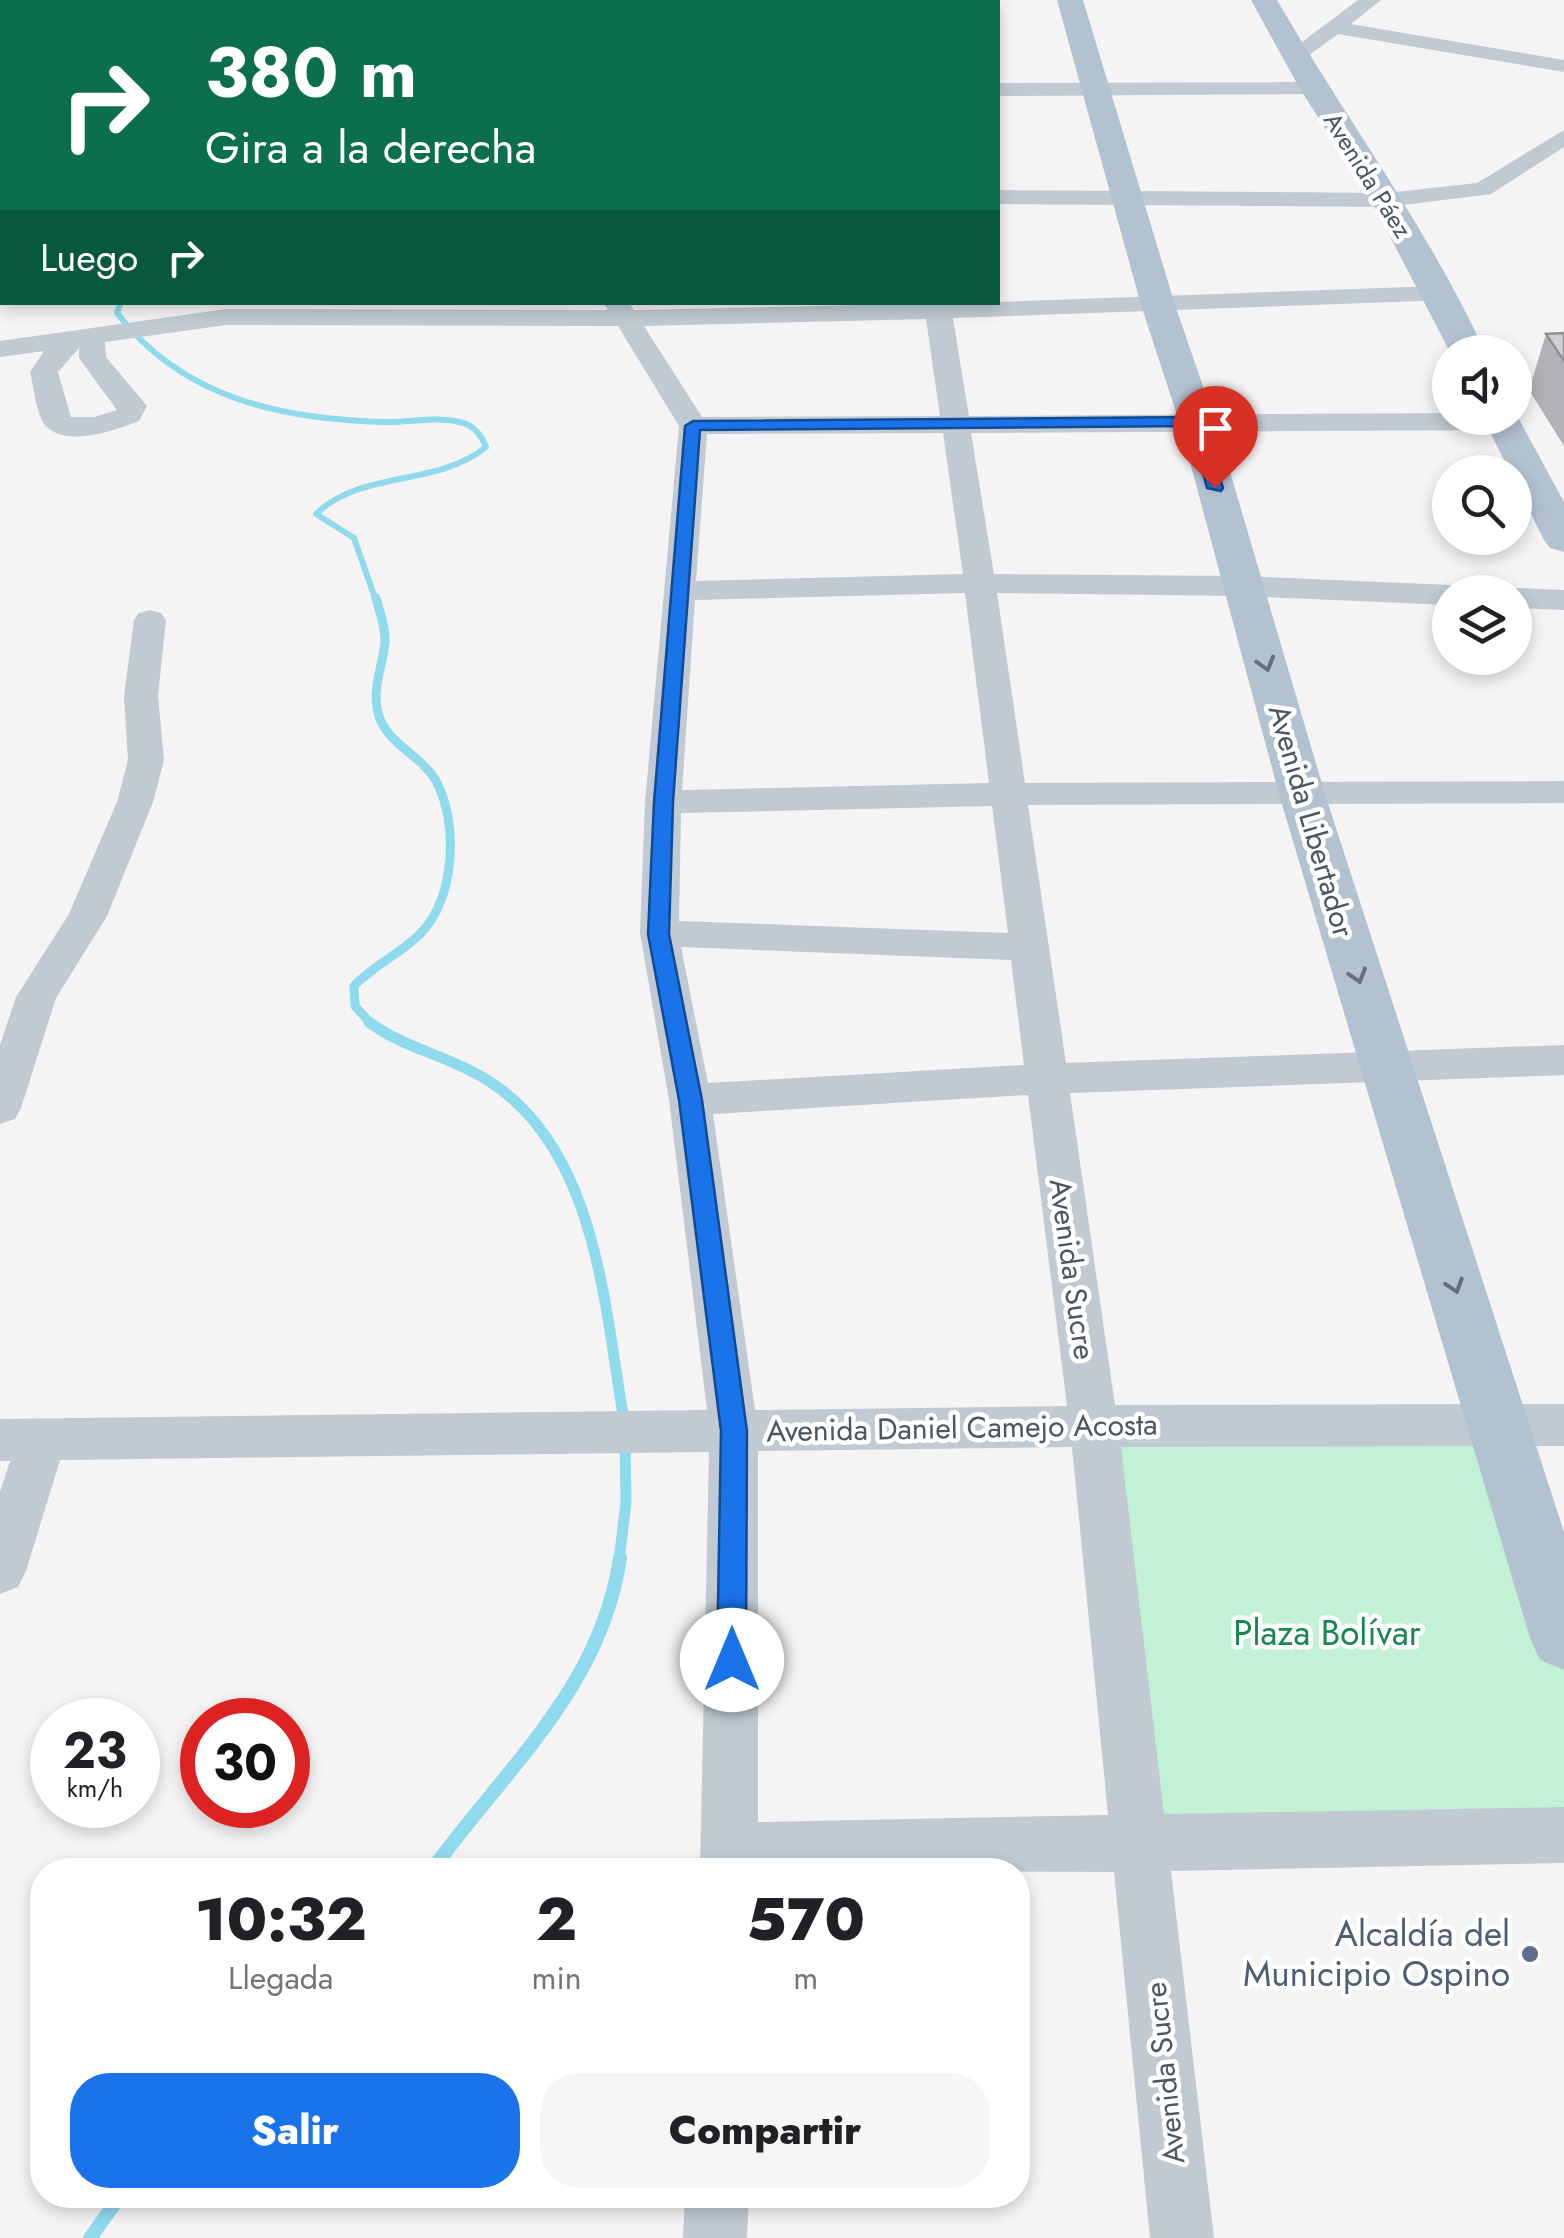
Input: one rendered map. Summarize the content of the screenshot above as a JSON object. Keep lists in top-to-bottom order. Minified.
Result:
{"streets":{"main road":["Avenida Páez","Avenida Libertador"],"street":["Avenida Sucre","Avenida Daniel Camejo Acosta"]},"crossings":[["Avenida Libertador","Avenida Daniel Camejo Acosta"],["Avenida Sucre","Avenida Daniel Camejo Acosta"]],"one_way":["Avenida Libertador"],"parks":["Plaza Bolívar"],"places":["Alcaldía del Municipio Ospino"],"page":{"turn":["380 m","Gira a la derecha"],"then":"Luego","speed":"23 km/h","limit":"30","eta":["10:32","Llegada","2","min","570","m"],"buttons":["Salir","Compartir"]}}
